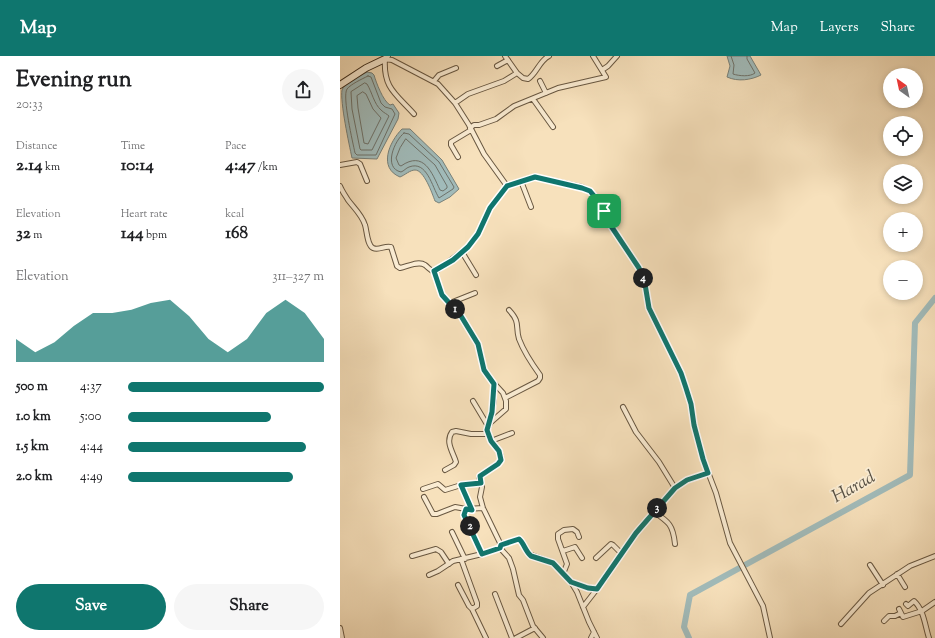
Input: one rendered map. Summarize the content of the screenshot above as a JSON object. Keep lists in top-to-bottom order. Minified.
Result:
{"water":["Harad"],"north":"top left","page":{"header":"Map","nav":["Map","Layers","Share"],"heading":["Evening run","20:33"],"map_buttons":["+","−"],"stats":[["Distance","2.14 km"],["Time","10:14"],["Pace","4:47 /km"],["Elevation","32 m"],["Heart rate","144 bpm"],["kcal","168"]],"chart":["Elevation","311–327 m"],"pins":["4","1","3","2"],"list":[{"name":"500 m","note":"4:37"},{"name":"1.0 km","note":"5:00"},{"name":"1.5 km","note":"4:44"},{"name":"2.0 km","note":"4:49"}],"buttons":["Save","Share"]}}
